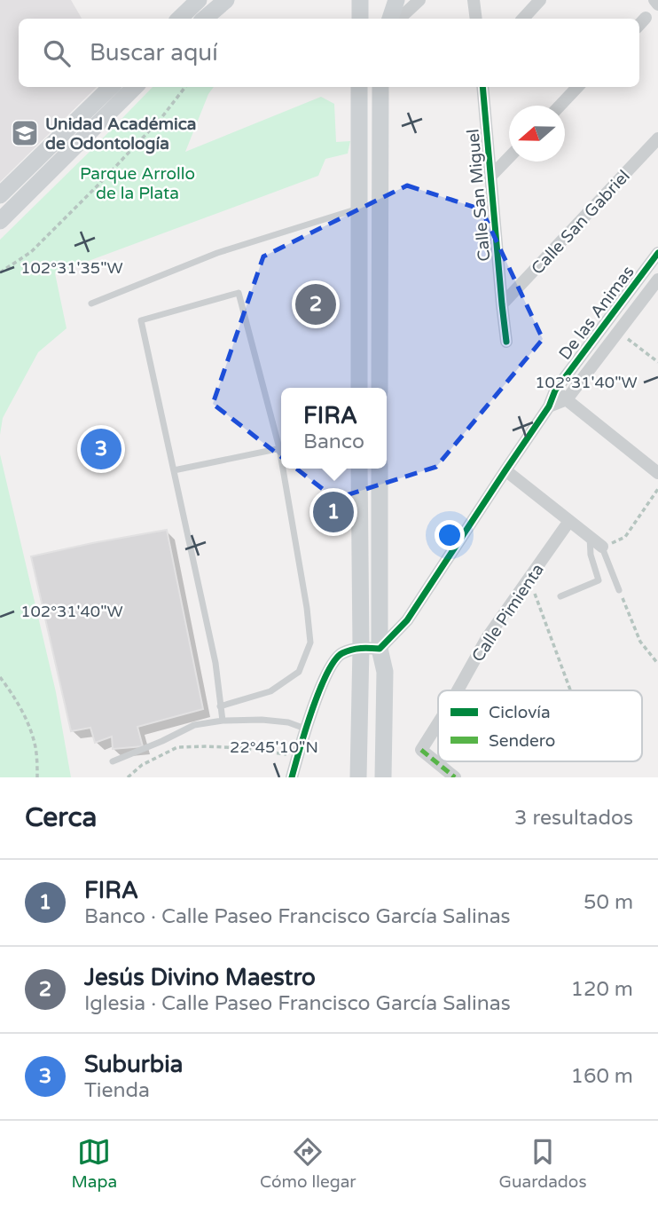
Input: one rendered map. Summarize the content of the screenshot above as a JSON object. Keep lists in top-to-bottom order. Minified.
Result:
{"streets":{"street":["Calle San Miguel","Calle San Gabriel","De las Animas","Calle Pimienta"]},"crossings":[["Calle San Miguel","Calle San Gabriel"]],"parks":["Parque Arrollo de la Plata"],"places":{"school or university":["Unidad Académica de Odontología"]},"legend":["Ciclovía","Sendero"],"north":"left","page":{"search":"Buscar aquí","pins":["2","3","1"],"popup":["FIRA","Banco"],"heading":["Cerca","3 resultados"],"list":[{"mark":"1","name":"FIRA","note":"Banco · Calle Paseo Francisco García Salinas","value":"50 m"},{"mark":"2","name":"Jesús Divino Maestro","note":"Iglesia · Calle Paseo Francisco García Salinas","value":"120 m"},{"mark":"3","name":"Suburbia","note":"Tienda","value":"160 m"}],"nav":["Mapa","Cómo llegar","Guardados"]},"coordinates":["102°31'35\"W","102°31'40\"W","22°45'10\"N"]}
